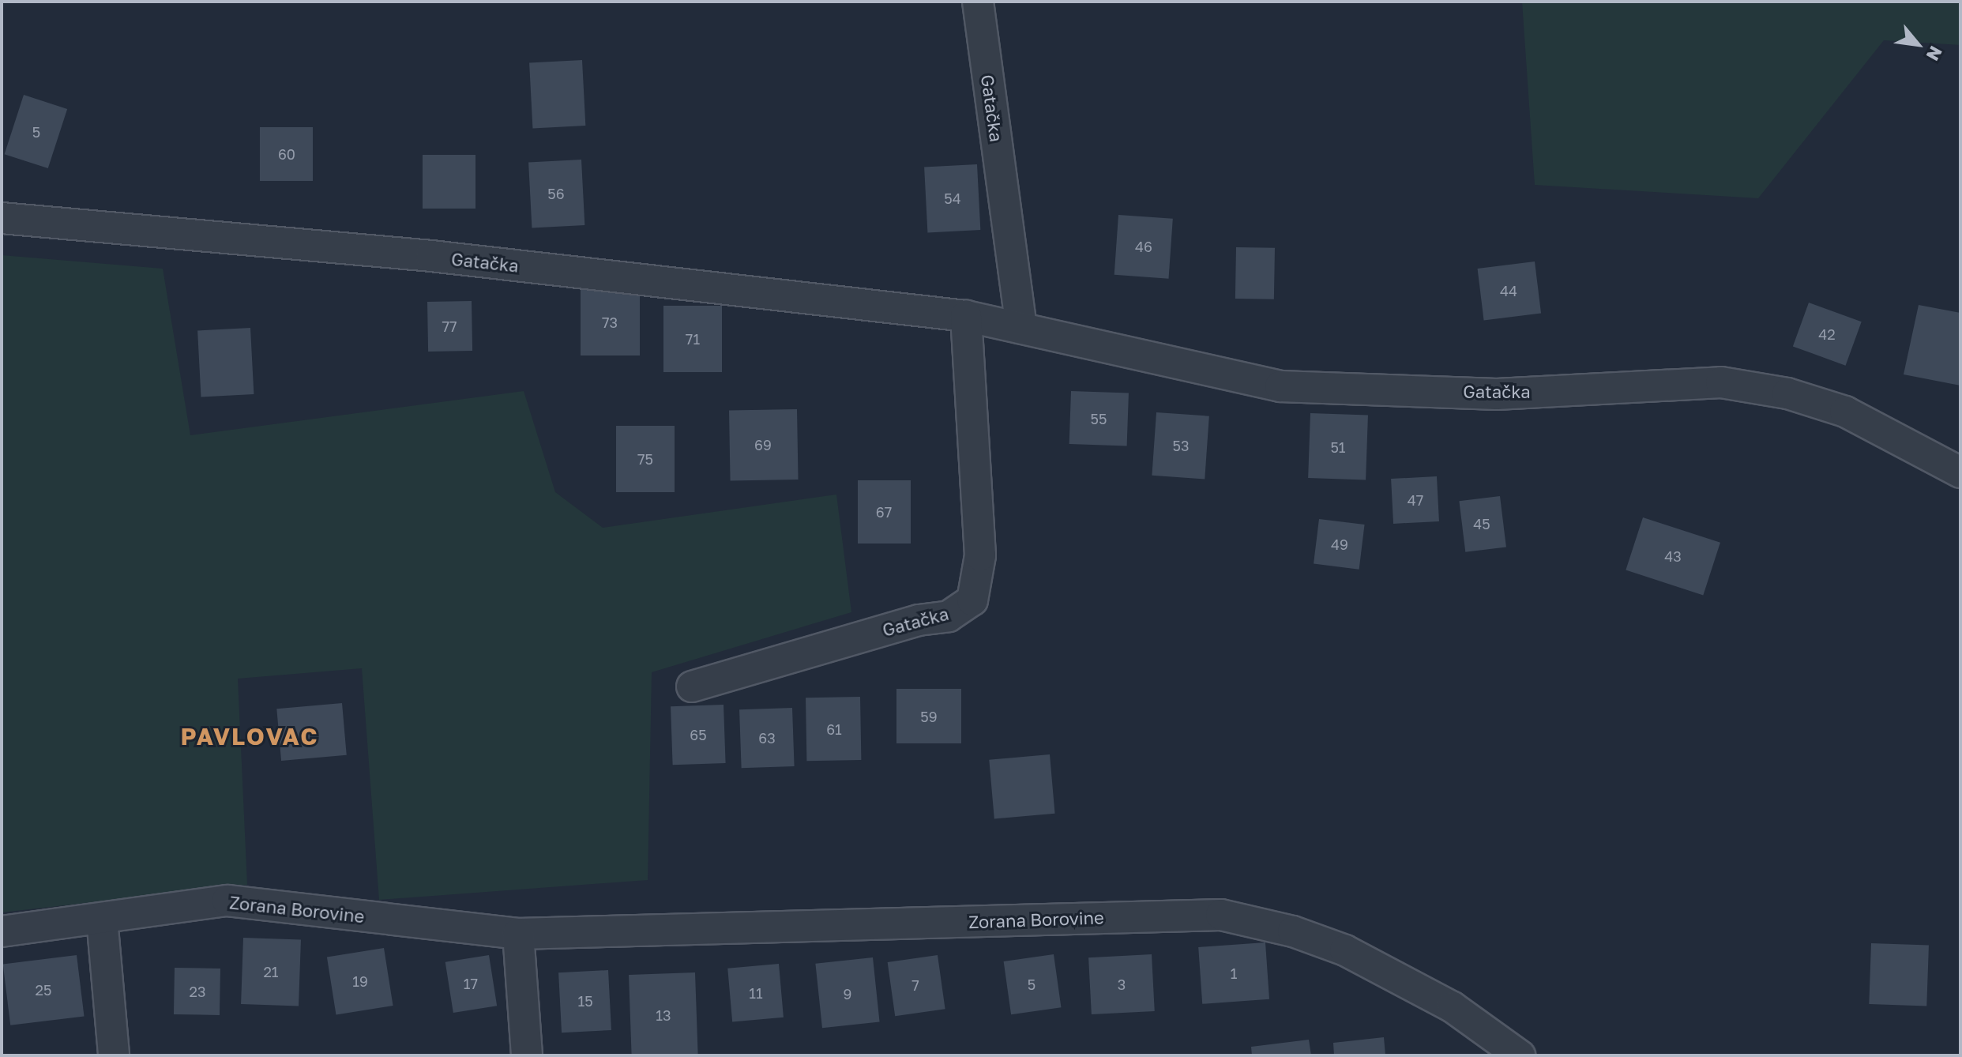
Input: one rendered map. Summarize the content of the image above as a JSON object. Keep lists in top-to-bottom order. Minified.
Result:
{"streets":{"street":["Gatačka","Zorana Borovine"]},"districts":["PAVLOVAC"],"house_numbers":["5","60","56","54","46","44","73","77","42","71","55","69","53","51","75","47","67","45","49","43","59","61","65","63","21","1","19","17","5","3","7","25","23","11","9","15","13"],"north":"bottom right"}
